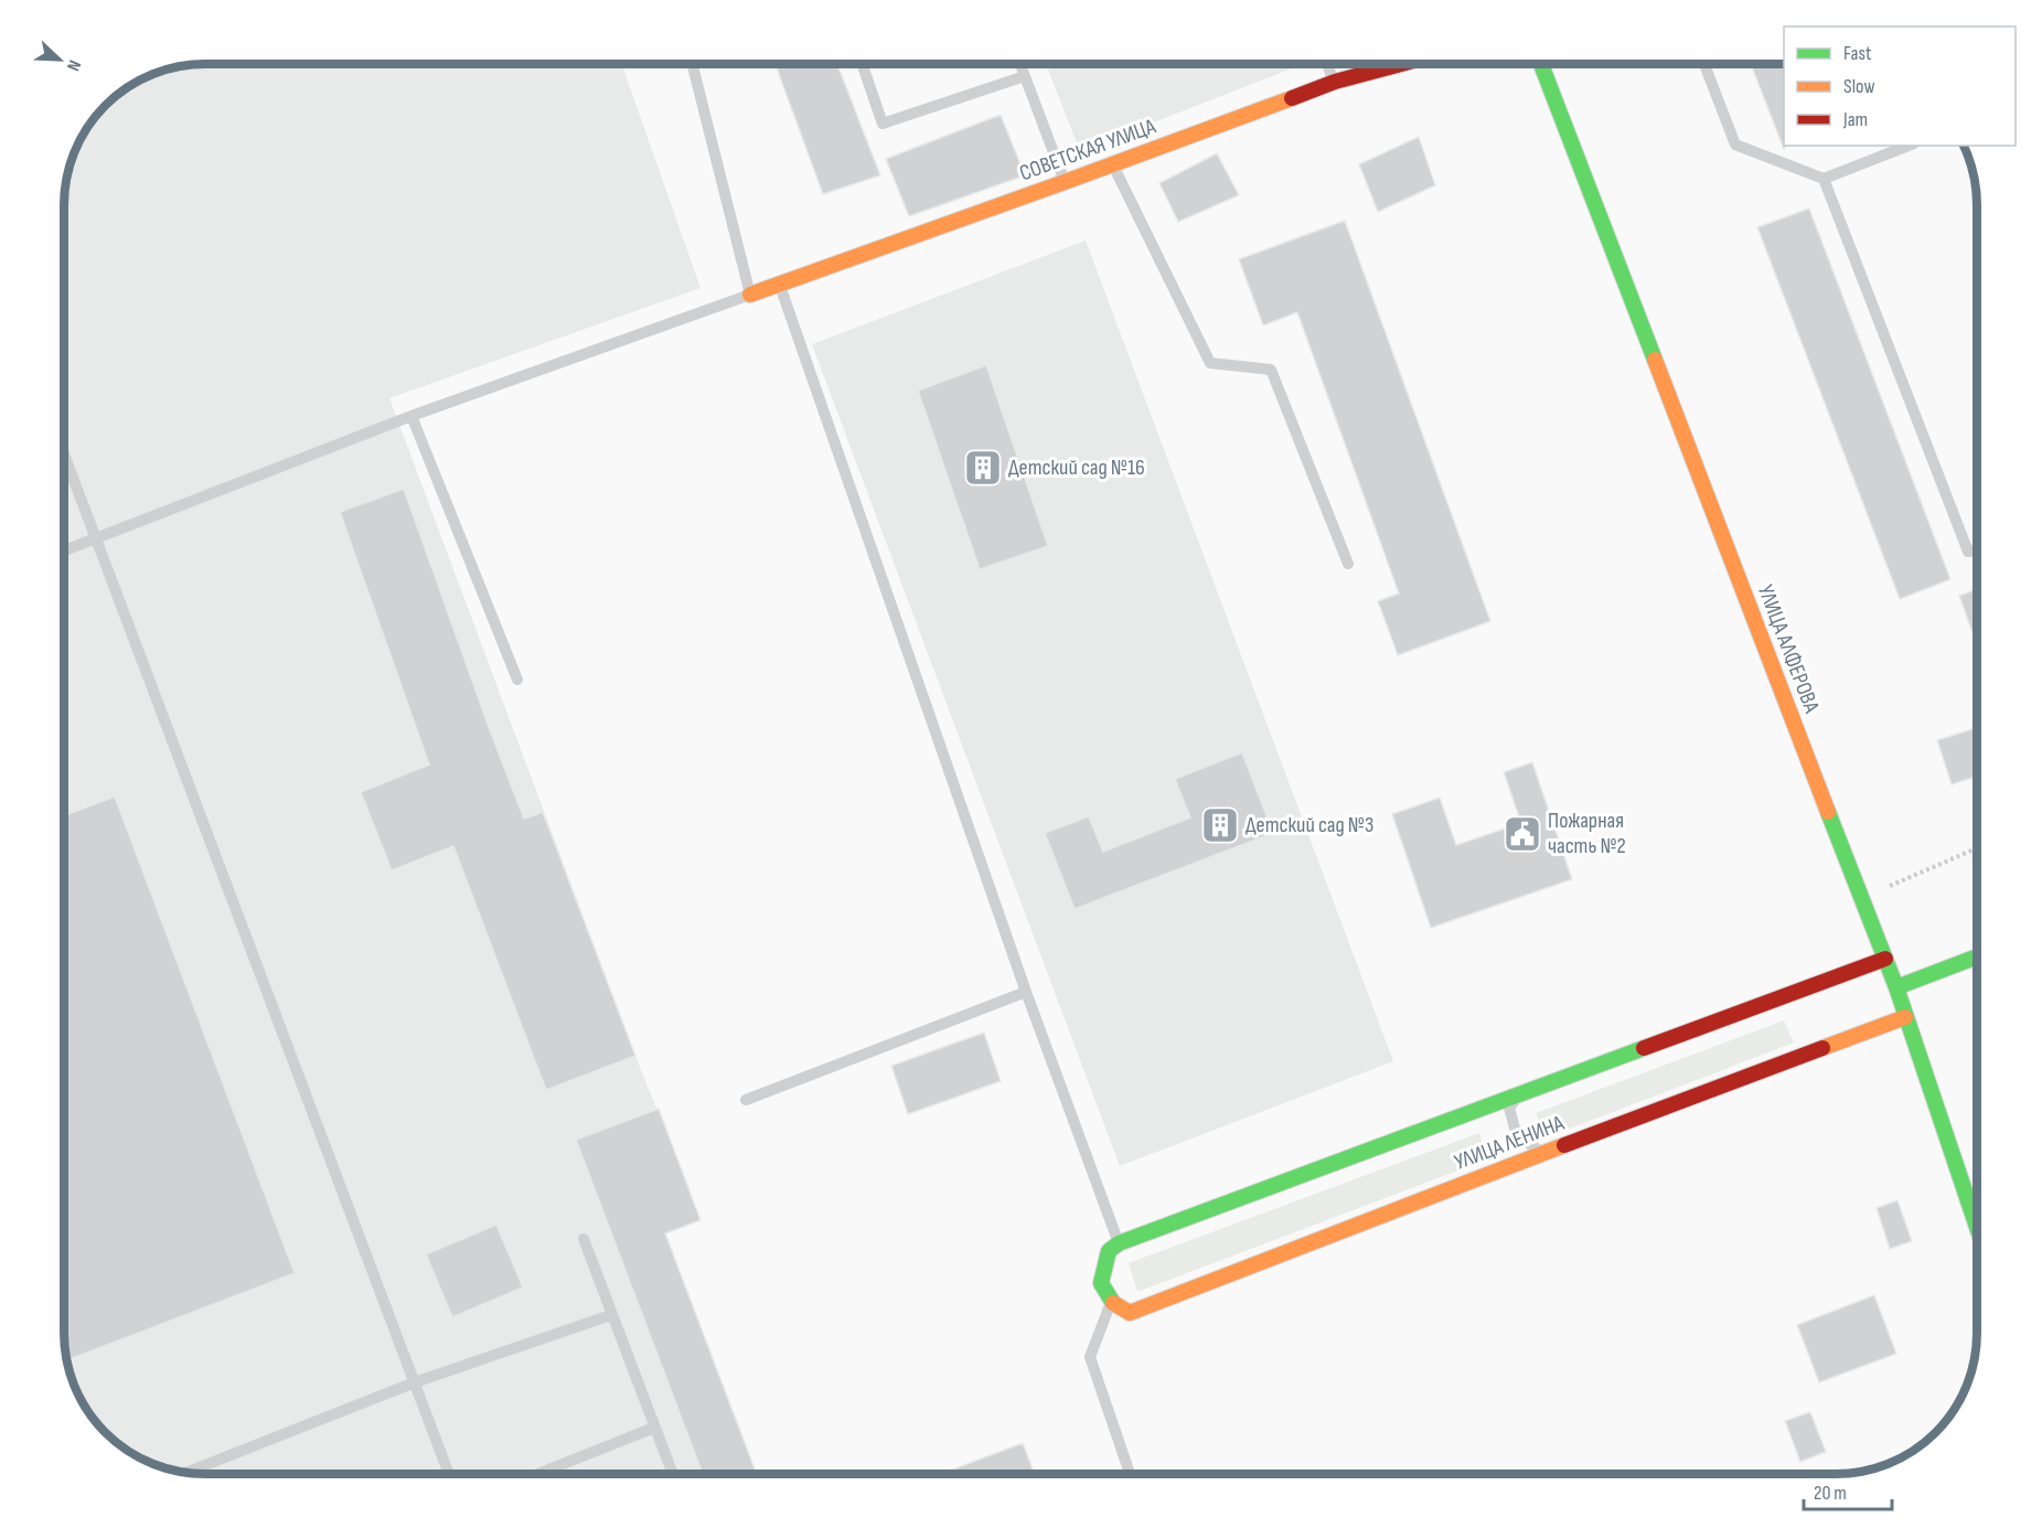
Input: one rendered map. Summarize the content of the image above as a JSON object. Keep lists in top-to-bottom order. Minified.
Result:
{"streets":{"street":["СОВЕТСКАЯ УЛИЦА","УЛИЦА АЛФЕРОВА","УЛИЦА ЛЕНИНА"]},"crossings":[["УЛИЦА АЛФЕРОВА","УЛИЦА ЛЕНИНА"]],"places":{"building":["Детский сад №16","Детский сад №3"],"public building":["Пожарная часть №2"]},"legend":["Fast","Slow","Jam"],"scale_bar":"20 m","north":"bottom right"}
